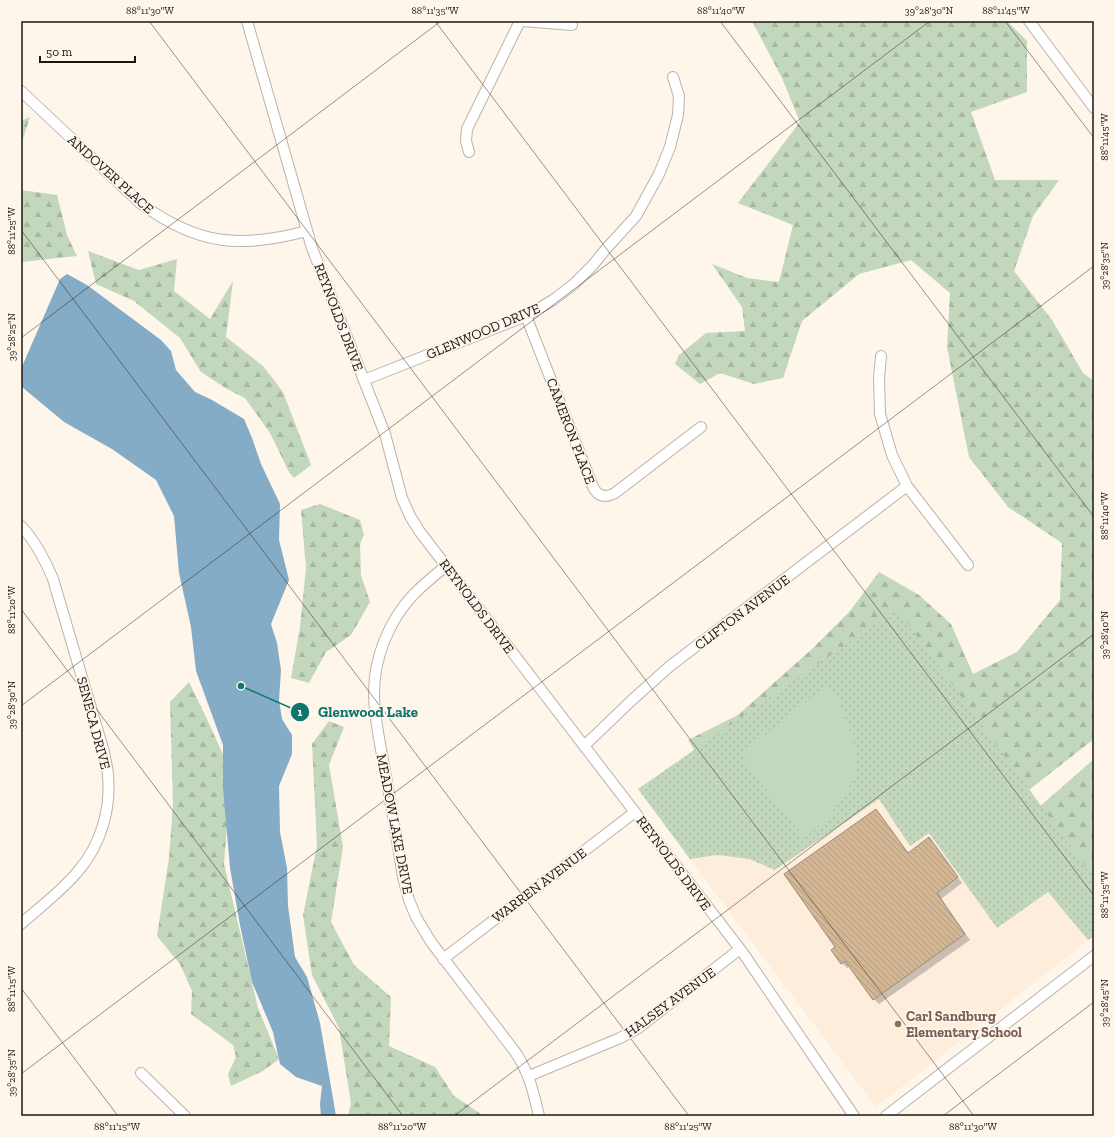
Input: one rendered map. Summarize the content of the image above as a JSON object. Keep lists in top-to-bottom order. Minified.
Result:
{"streets":{"street":["ANDOVER PLACE","REYNOLDS DRIVE","GLENWOOD DRIVE","CAMERON PLACE","CLIFTON AVENUE","SENECA DRIVE","MEADOW LAKE DRIVE","WARREN AVENUE","HALSEY AVENUE"]},"crossings":[["ANDOVER PLACE","REYNOLDS DRIVE"],["REYNOLDS DRIVE","GLENWOOD DRIVE"],["REYNOLDS DRIVE","CLIFTON AVENUE"],["REYNOLDS DRIVE","MEADOW LAKE DRIVE"],["REYNOLDS DRIVE","WARREN AVENUE"],["REYNOLDS DRIVE","HALSEY AVENUE"],["GLENWOOD DRIVE","CAMERON PLACE"],["MEADOW LAKE DRIVE","WARREN AVENUE"],["MEADOW LAKE DRIVE","HALSEY AVENUE"]],"places":["Glenwood Lake","Carl Sandburg Elementary School"],"scale_bar":"50 m","coordinates":["88°11'30\"W","88°11'35\"W","88°11'40\"W","39°28'30\"N","88°11'45\"W","88°11'25\"W","39°28'35\"N","39°28'25\"N","88°11'20\"W","39°28'40\"N","88°11'15\"W","39°28'45\"N"]}
